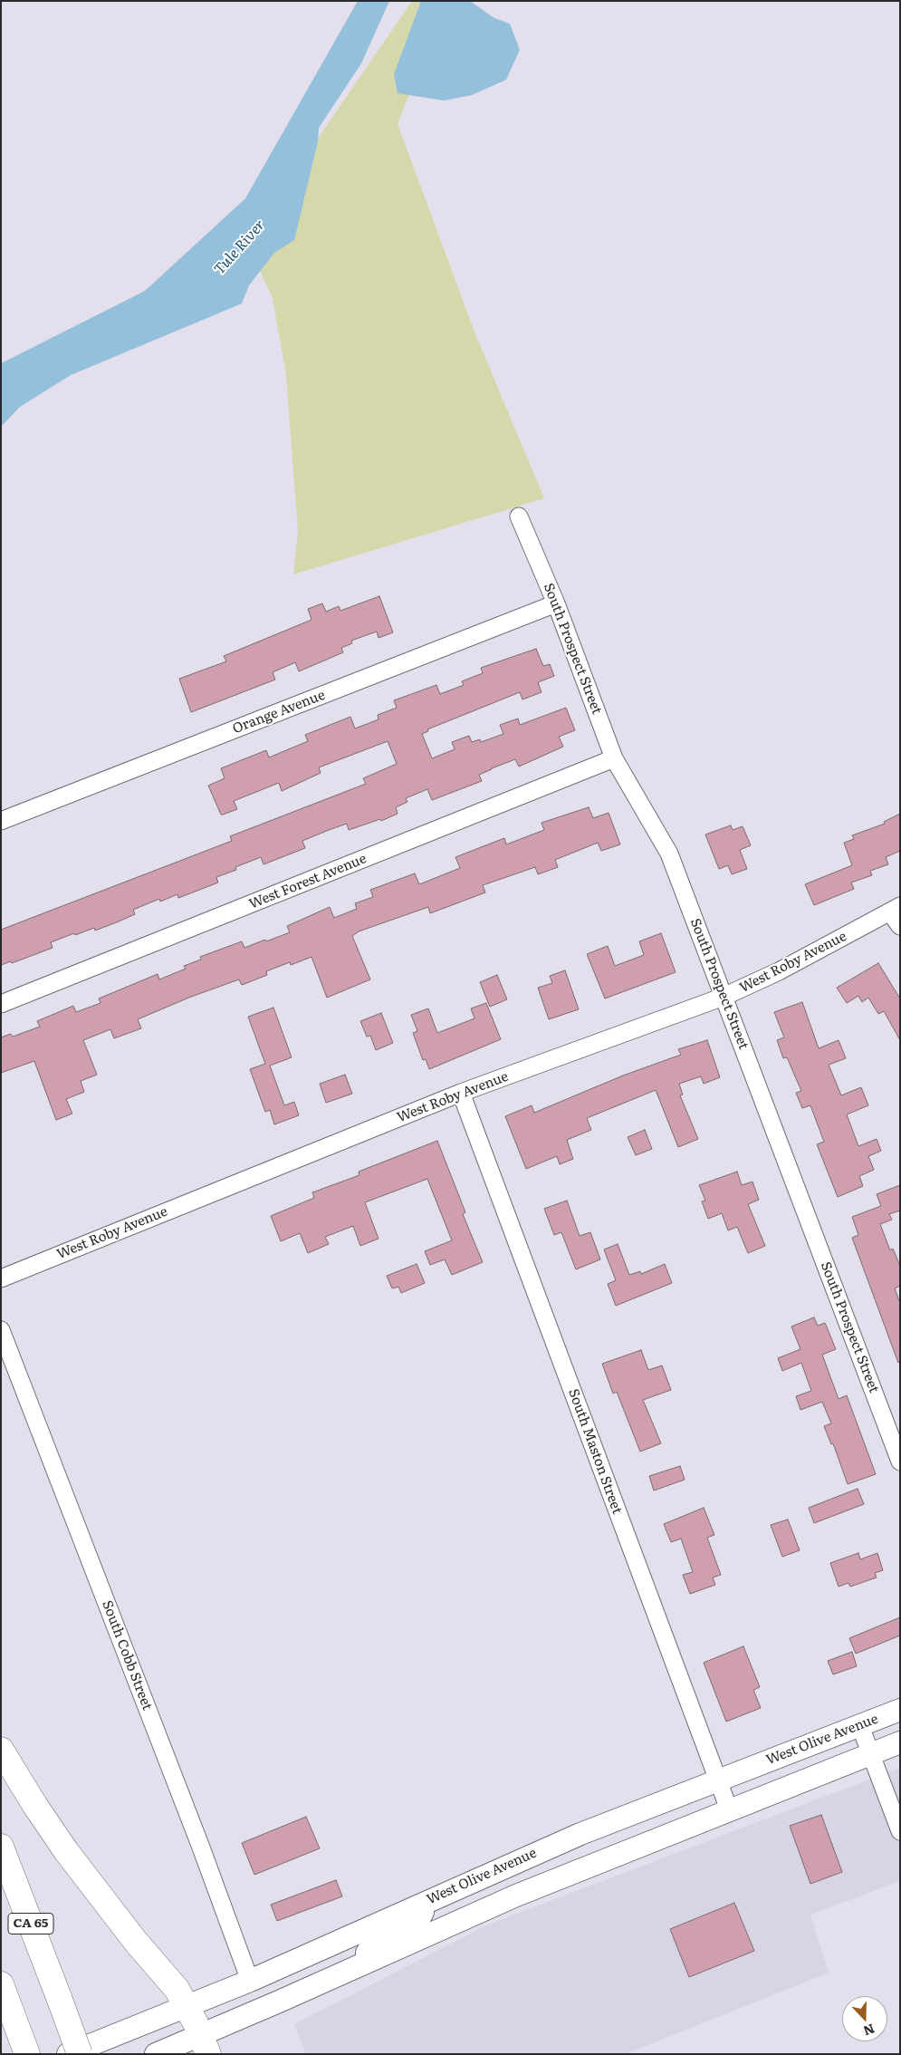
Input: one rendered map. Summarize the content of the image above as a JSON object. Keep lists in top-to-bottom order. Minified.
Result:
{"streets":{"highway":["CA 65"],"main road":["West Olive Avenue"],"street":["South Prospect Street","Orange Avenue","West Forest Avenue","West Roby Avenue","South Maston Street","South Cobb Street"]},"crossings":[["South Prospect Street","Orange Avenue"],["South Prospect Street","West Forest Avenue"],["South Prospect Street","West Roby Avenue"],["West Roby Avenue","South Maston Street"],["South Maston Street","West Olive Avenue"],["South Cobb Street","West Olive Avenue"]],"water":["Tule River"],"north":"bottom"}
